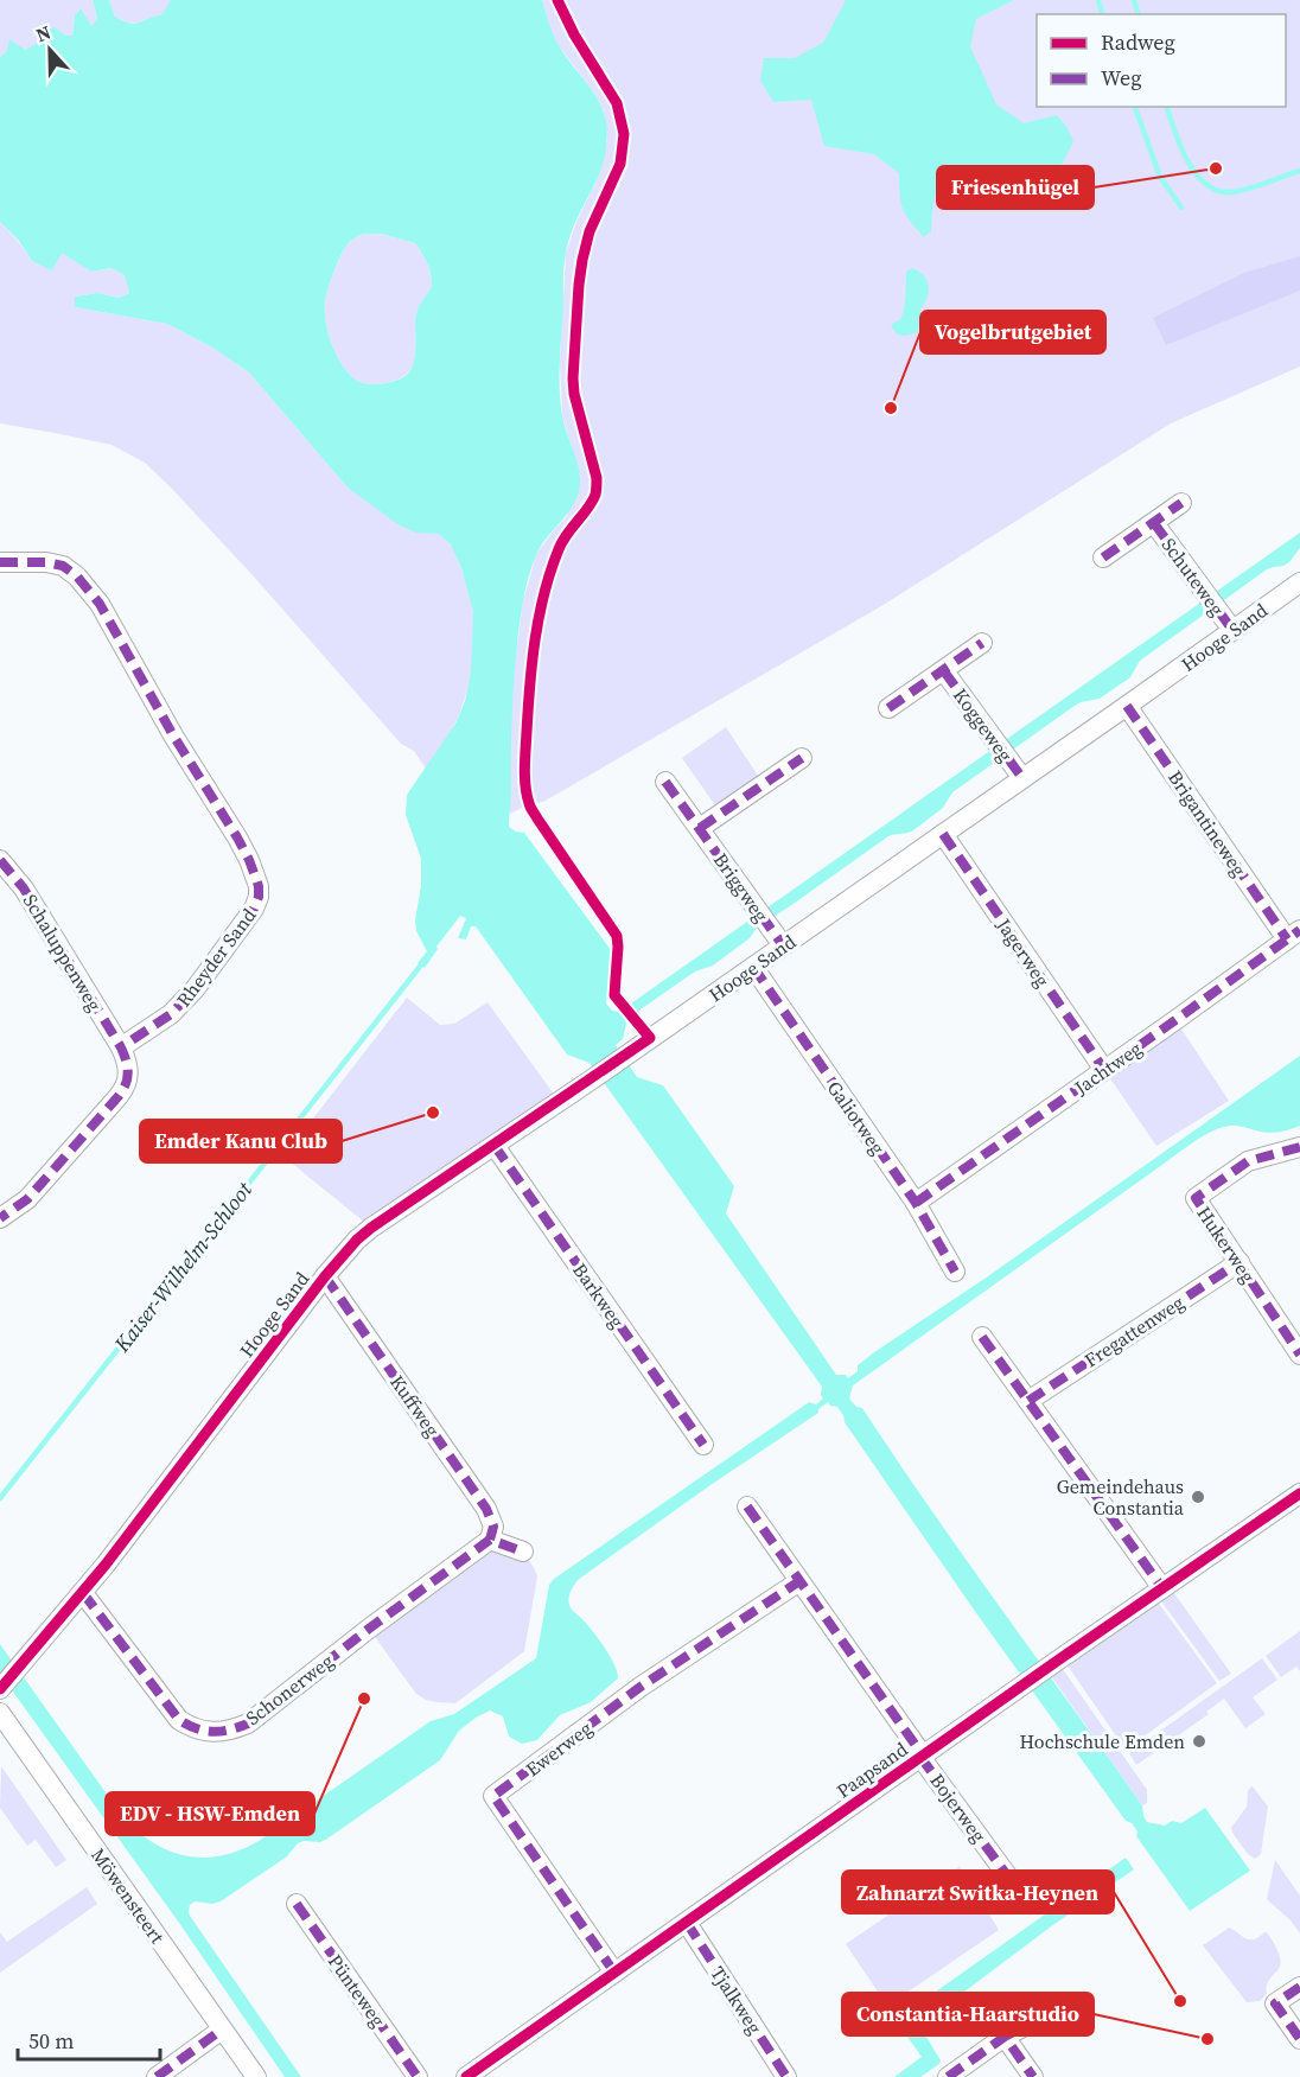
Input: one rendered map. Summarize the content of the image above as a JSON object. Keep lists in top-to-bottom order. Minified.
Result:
{"streets":{"street":["Schuteweg","Hooge Sand","Koggeweg","Brigantineweg","Briggweg","Schaluppenweg","Jagerweg","Rheyder Sand","Jachtweg","Galiotweg","Hukerweg","Barkweg","Fregattenweg","Kuffweg","Schonerweg","Ewerweg","Paapsand","Bojerweg","Möwensteert","Pünteweg","Tjalkweg"]},"crossings":[["Schuteweg","Hooge Sand"],["Hooge Sand","Koggeweg"],["Hooge Sand","Brigantineweg"],["Hooge Sand","Briggweg"],["Hooge Sand","Jagerweg"],["Hooge Sand","Galiotweg"],["Hooge Sand","Barkweg"],["Hooge Sand","Kuffweg"],["Hooge Sand","Schonerweg"],["Brigantineweg","Jachtweg"],["Schaluppenweg","Rheyder Sand"],["Jagerweg","Jachtweg"],["Jachtweg","Galiotweg"],["Hukerweg","Fregattenweg"],["Kuffweg","Schonerweg"],["Ewerweg","Paapsand"],["Paapsand","Bojerweg"],["Paapsand","Tjalkweg"]],"water":["Kaiser-Wilhelm-Schloot"],"places":["Friesenhügel","Vogelbrutgebiet","Emder Kanu Club","Gemeindehaus Constantia","EDV - HSW-Emden","Hochschule Emden","Zahnarzt Switka-Heynen","Constantia-Haarstudio"],"legend":["Radweg","Weg"],"scale_bar":"50 m","north":"top"}
